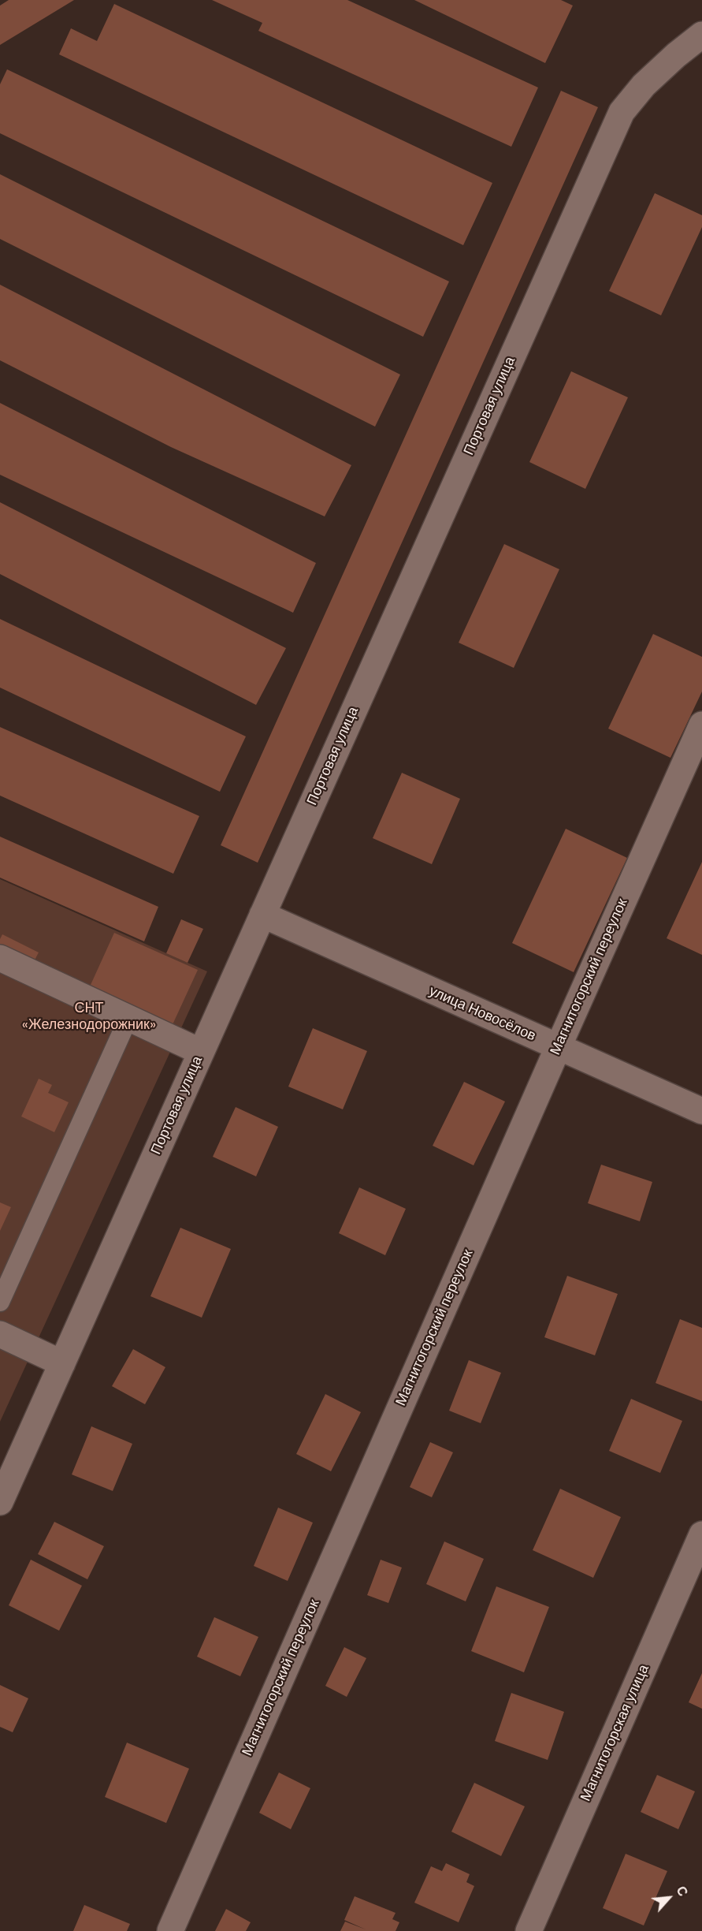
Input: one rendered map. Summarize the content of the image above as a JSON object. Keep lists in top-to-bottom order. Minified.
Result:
{"streets":{"street":["Портовая улица","Магнитогорский переулок","улица Новосёлов","Магнитогорская улица"]},"crossings":[["Портовая улица","улица Новосёлов"],["Магнитогорский переулок","улица Новосёлов"]],"parks":["СНТ «Железнодорожник»"],"north":"top right"}
